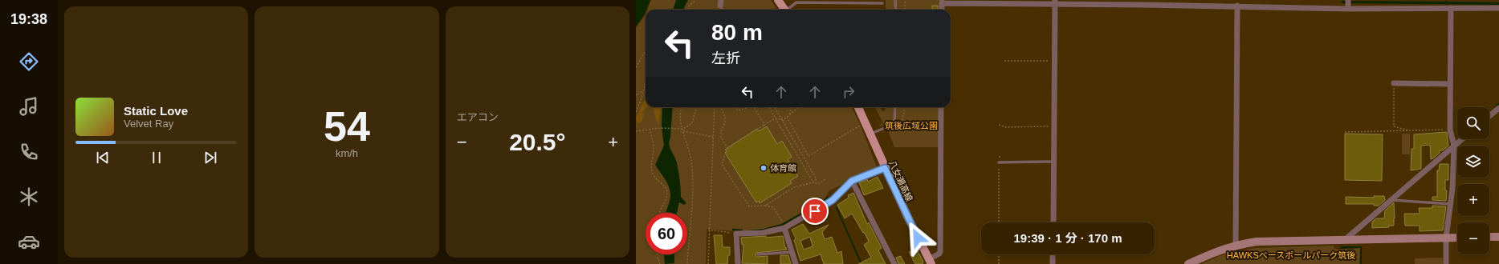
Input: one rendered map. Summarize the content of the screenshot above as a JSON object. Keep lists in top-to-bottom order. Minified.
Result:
{"streets":{"main road":["八女瀬高線"]},"parks":["筑後広域公園","HAWKSベースボールパーク筑後"],"places":["体育館"],"page":{"tabs":"19:38","tile":[["54","km/h"],"エアコン"],"turn":["80 m","左折"],"song":["Static Love","Velvet Ray"],"map_buttons":["+","−"],"heat":["−","20.5°","+"],"limit":"60","trip":"19:39 · 1 分 · 170 m"}}
